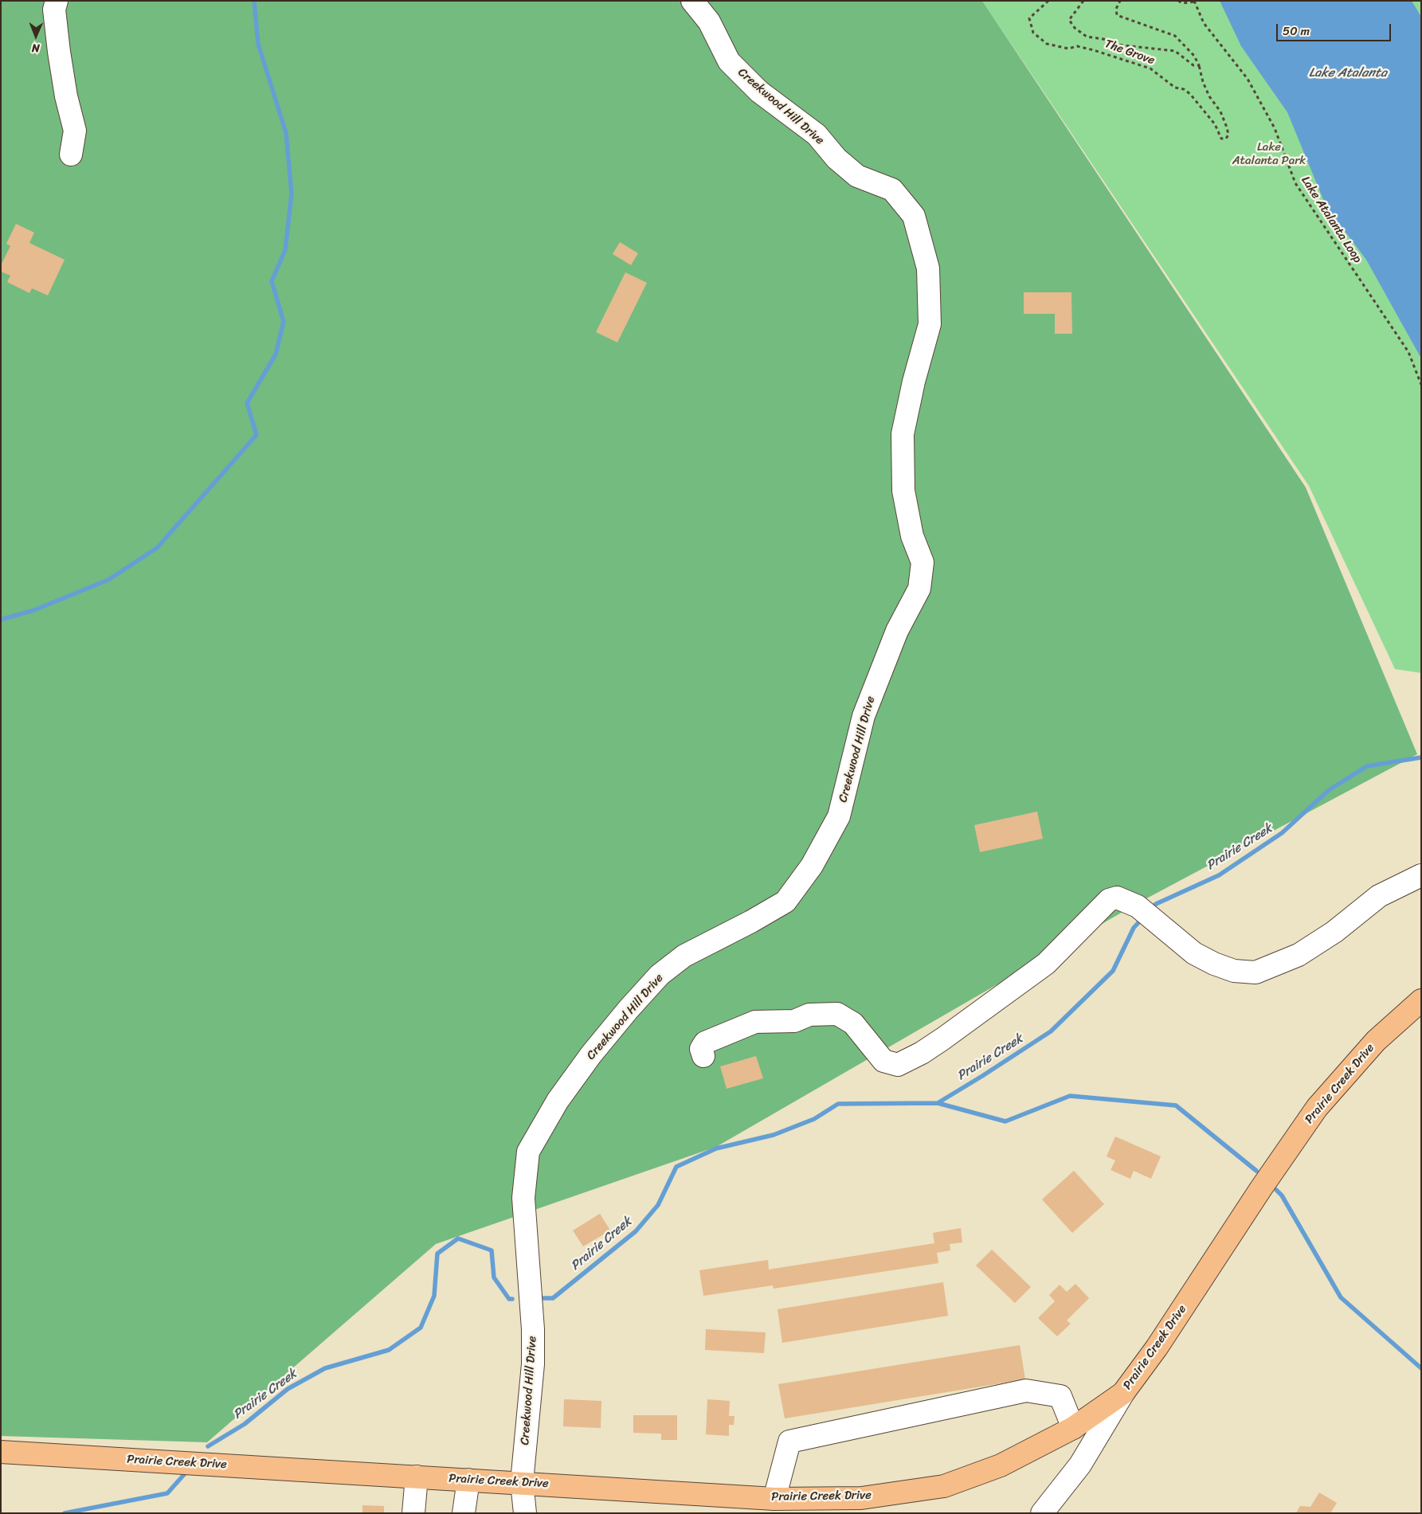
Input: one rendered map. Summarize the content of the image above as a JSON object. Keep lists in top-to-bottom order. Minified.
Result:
{"streets":{"main road":["Prairie Creek Drive"],"street":["Creekwood Hill Drive"],"path":["The Grove","Lake Atalanta Loop"]},"crossings":[["Creekwood Hill Drive","Prairie Creek Drive"]],"water":["Lake Atalanta","Prairie Creek"],"parks":["Lake Atalanta Park"],"scale_bar":"50 m","north":"bottom"}
